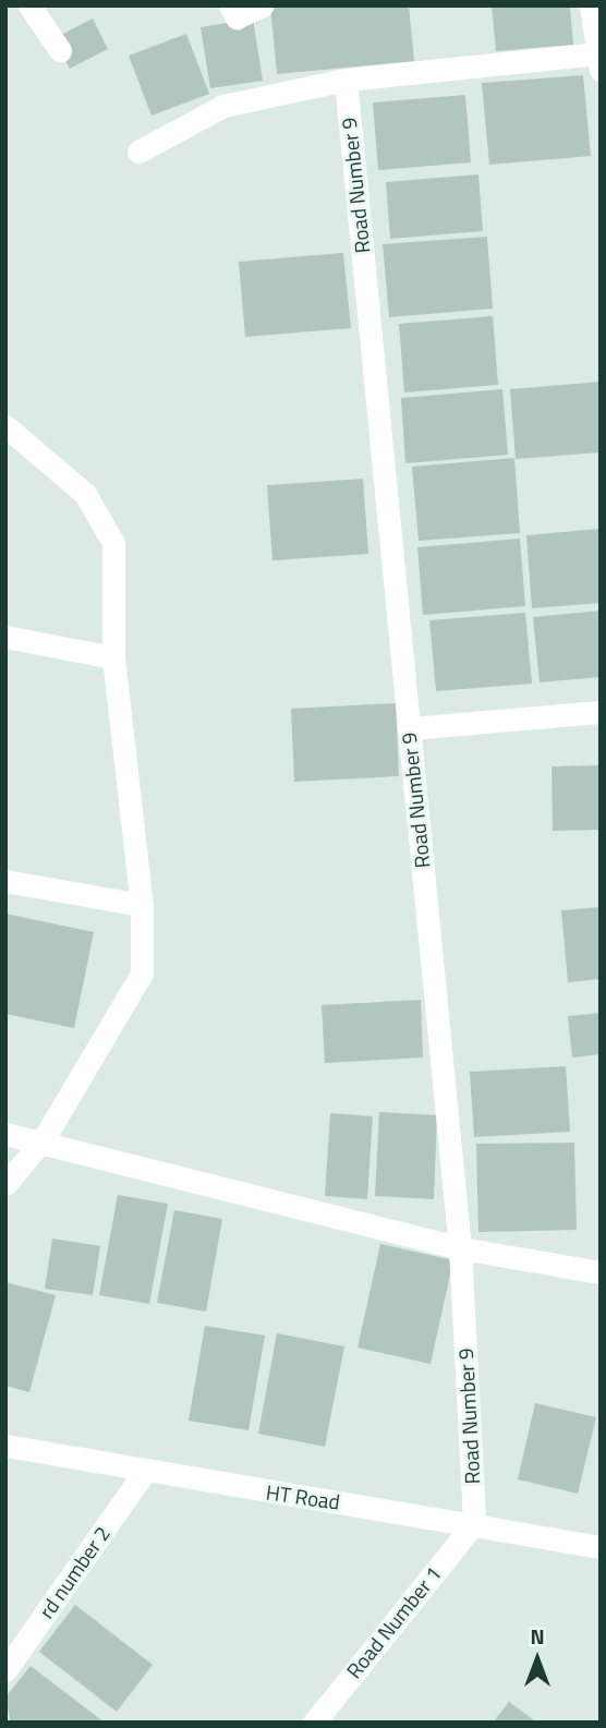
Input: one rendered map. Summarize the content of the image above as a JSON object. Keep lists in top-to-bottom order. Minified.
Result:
{"streets":{"street":["Road Number 9","HT Road","rd number 2","Road Number 1"]},"crossings":[["Road Number 9","HT Road"],["Road Number 9","Road Number 1"],["HT Road","rd number 2"],["HT Road","Road Number 1"]],"north":"top"}
